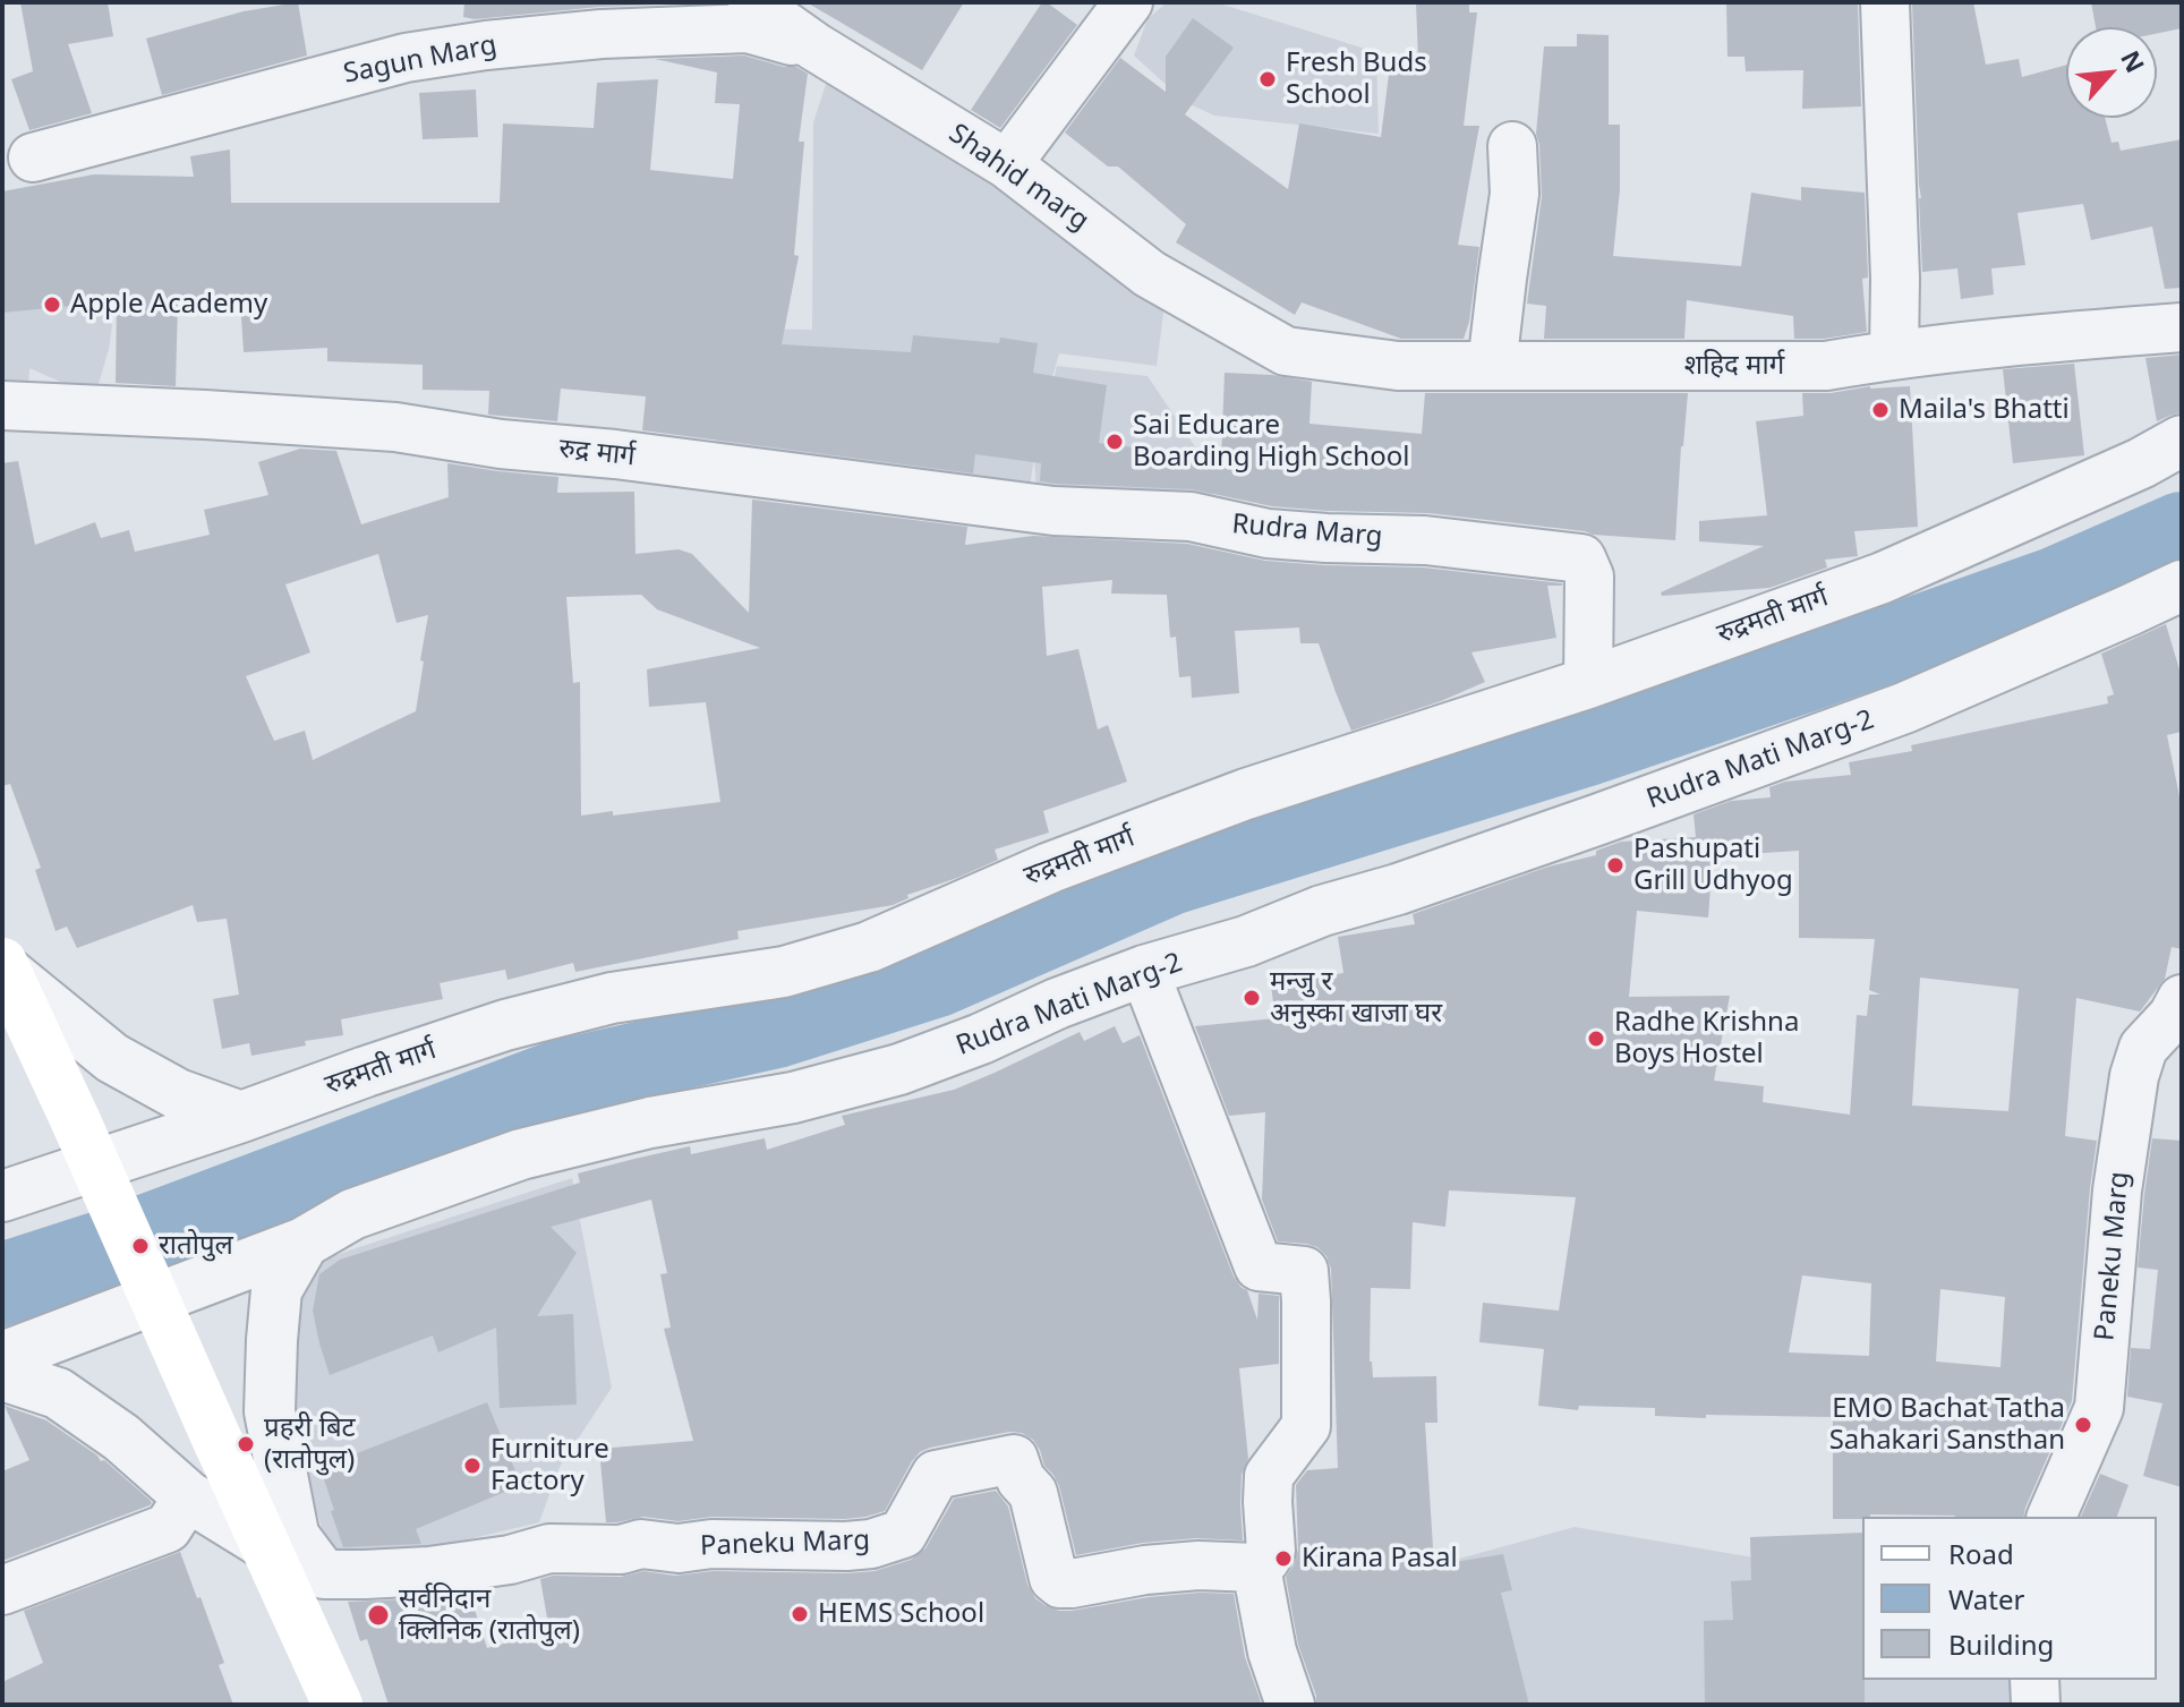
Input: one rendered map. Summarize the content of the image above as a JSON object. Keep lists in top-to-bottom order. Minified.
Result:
{"streets":{"street":["Sagun Marg","Shahid marg","शहिद मार्ग","रुद्र मार्ग","Rudra Marg","रुद्रमती मार्ग","Rudra Mati Marg-2","Paneku Marg"]},"crossings":[["Sagun Marg","Shahid marg"],["Shahid marg","शहिद मार्ग"],["रुद्र मार्ग","Rudra Marg"],["Rudra Marg","रुद्रमती मार्ग"]],"places":["Fresh Buds School","Apple Academy","Maila's Bhatti","Sai Educare Boarding High School","Pashupati Grill Udhyog","मन्जु र अनुस्का खाजा घर","Radhe Krishna Boys Hostel","रातोपुल","EMO Bachat Tatha Sahakari Sansthan","प्रहरी बिट (रातोपुल)","Furniture Factory","Kirana Pasal","HEMS School","सर्वनिदान क्लिनिक (रातोपुल)"],"legend":["Road","Water","Building"],"north":"top right"}
